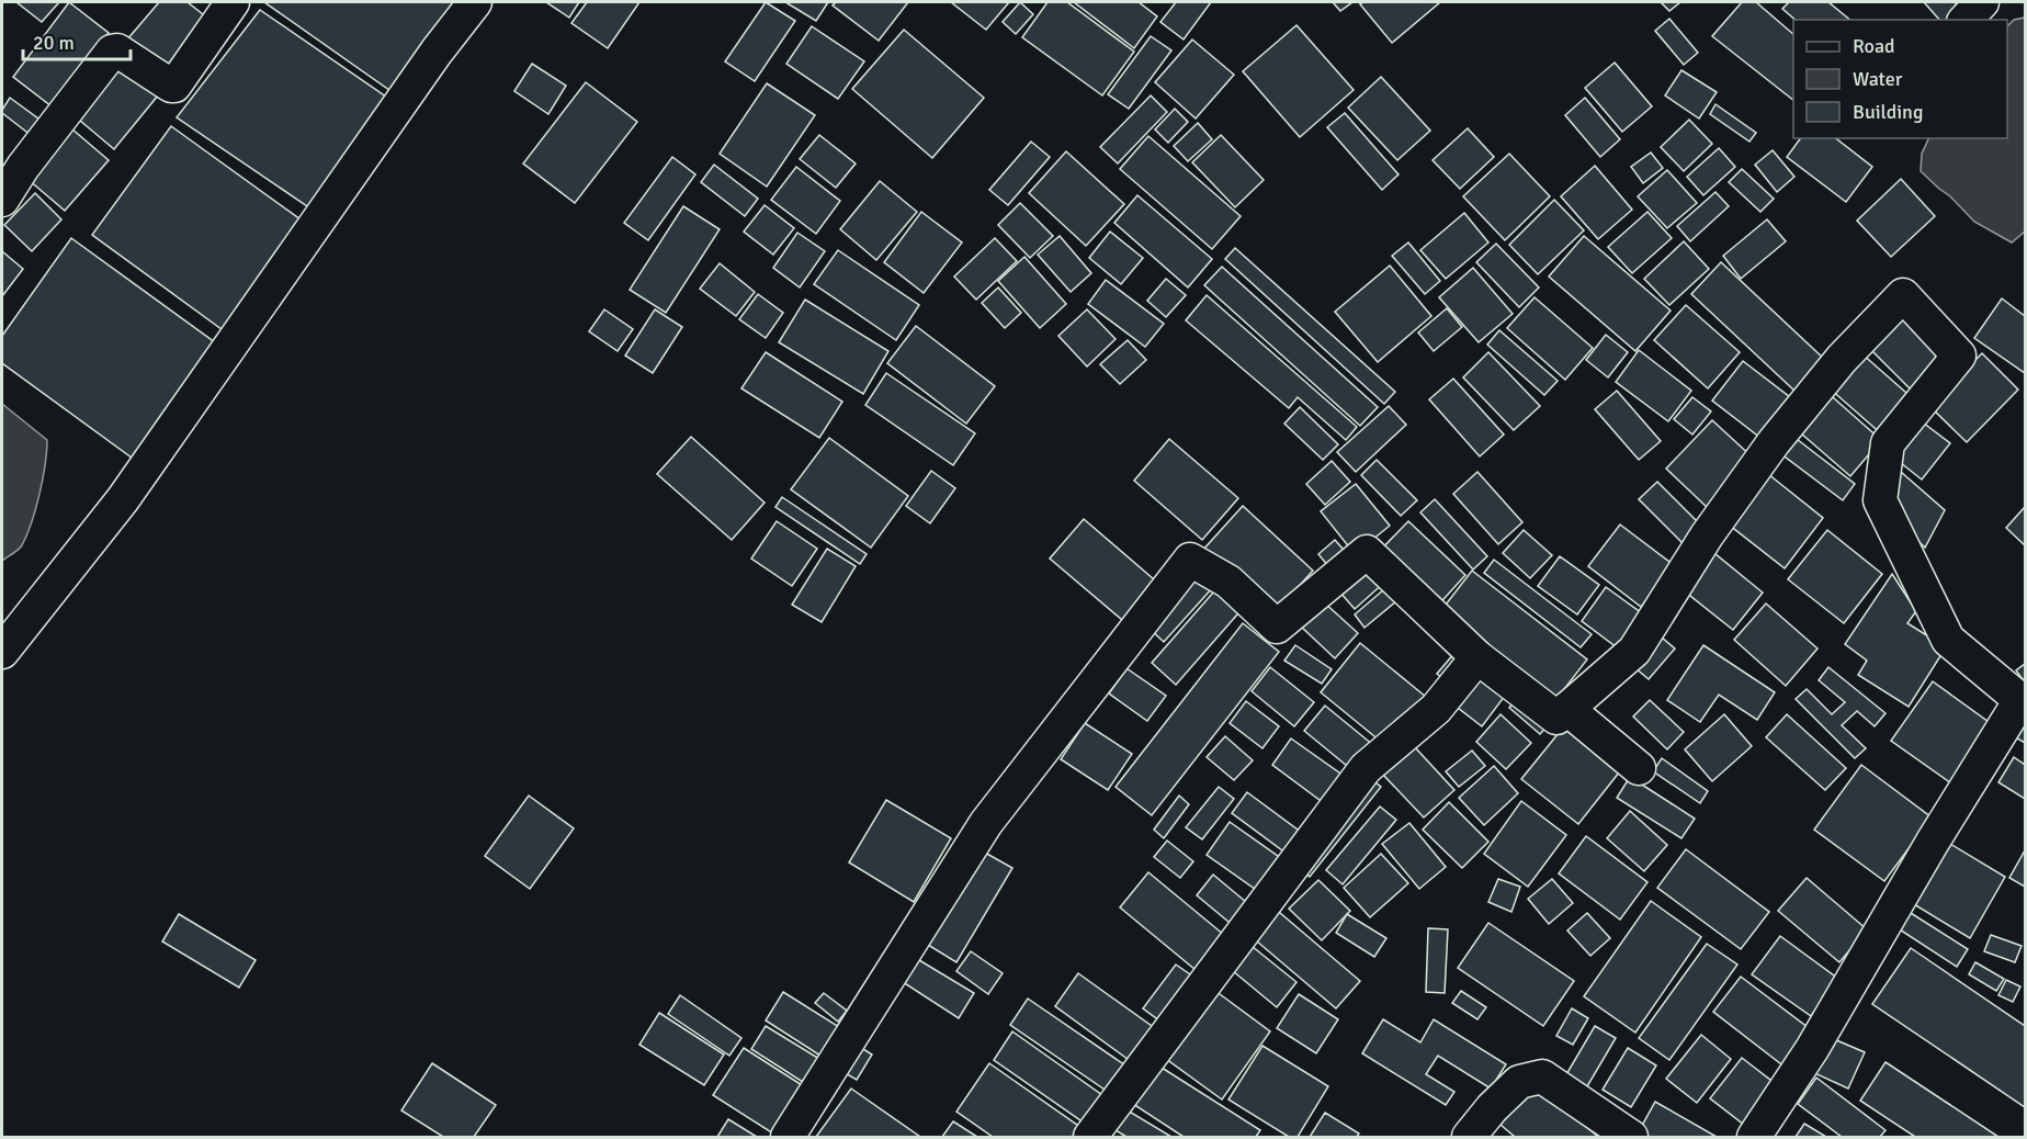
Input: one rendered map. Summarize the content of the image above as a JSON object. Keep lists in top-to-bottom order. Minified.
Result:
{"legend":["Road","Water","Building"],"scale_bar":"20 m"}
